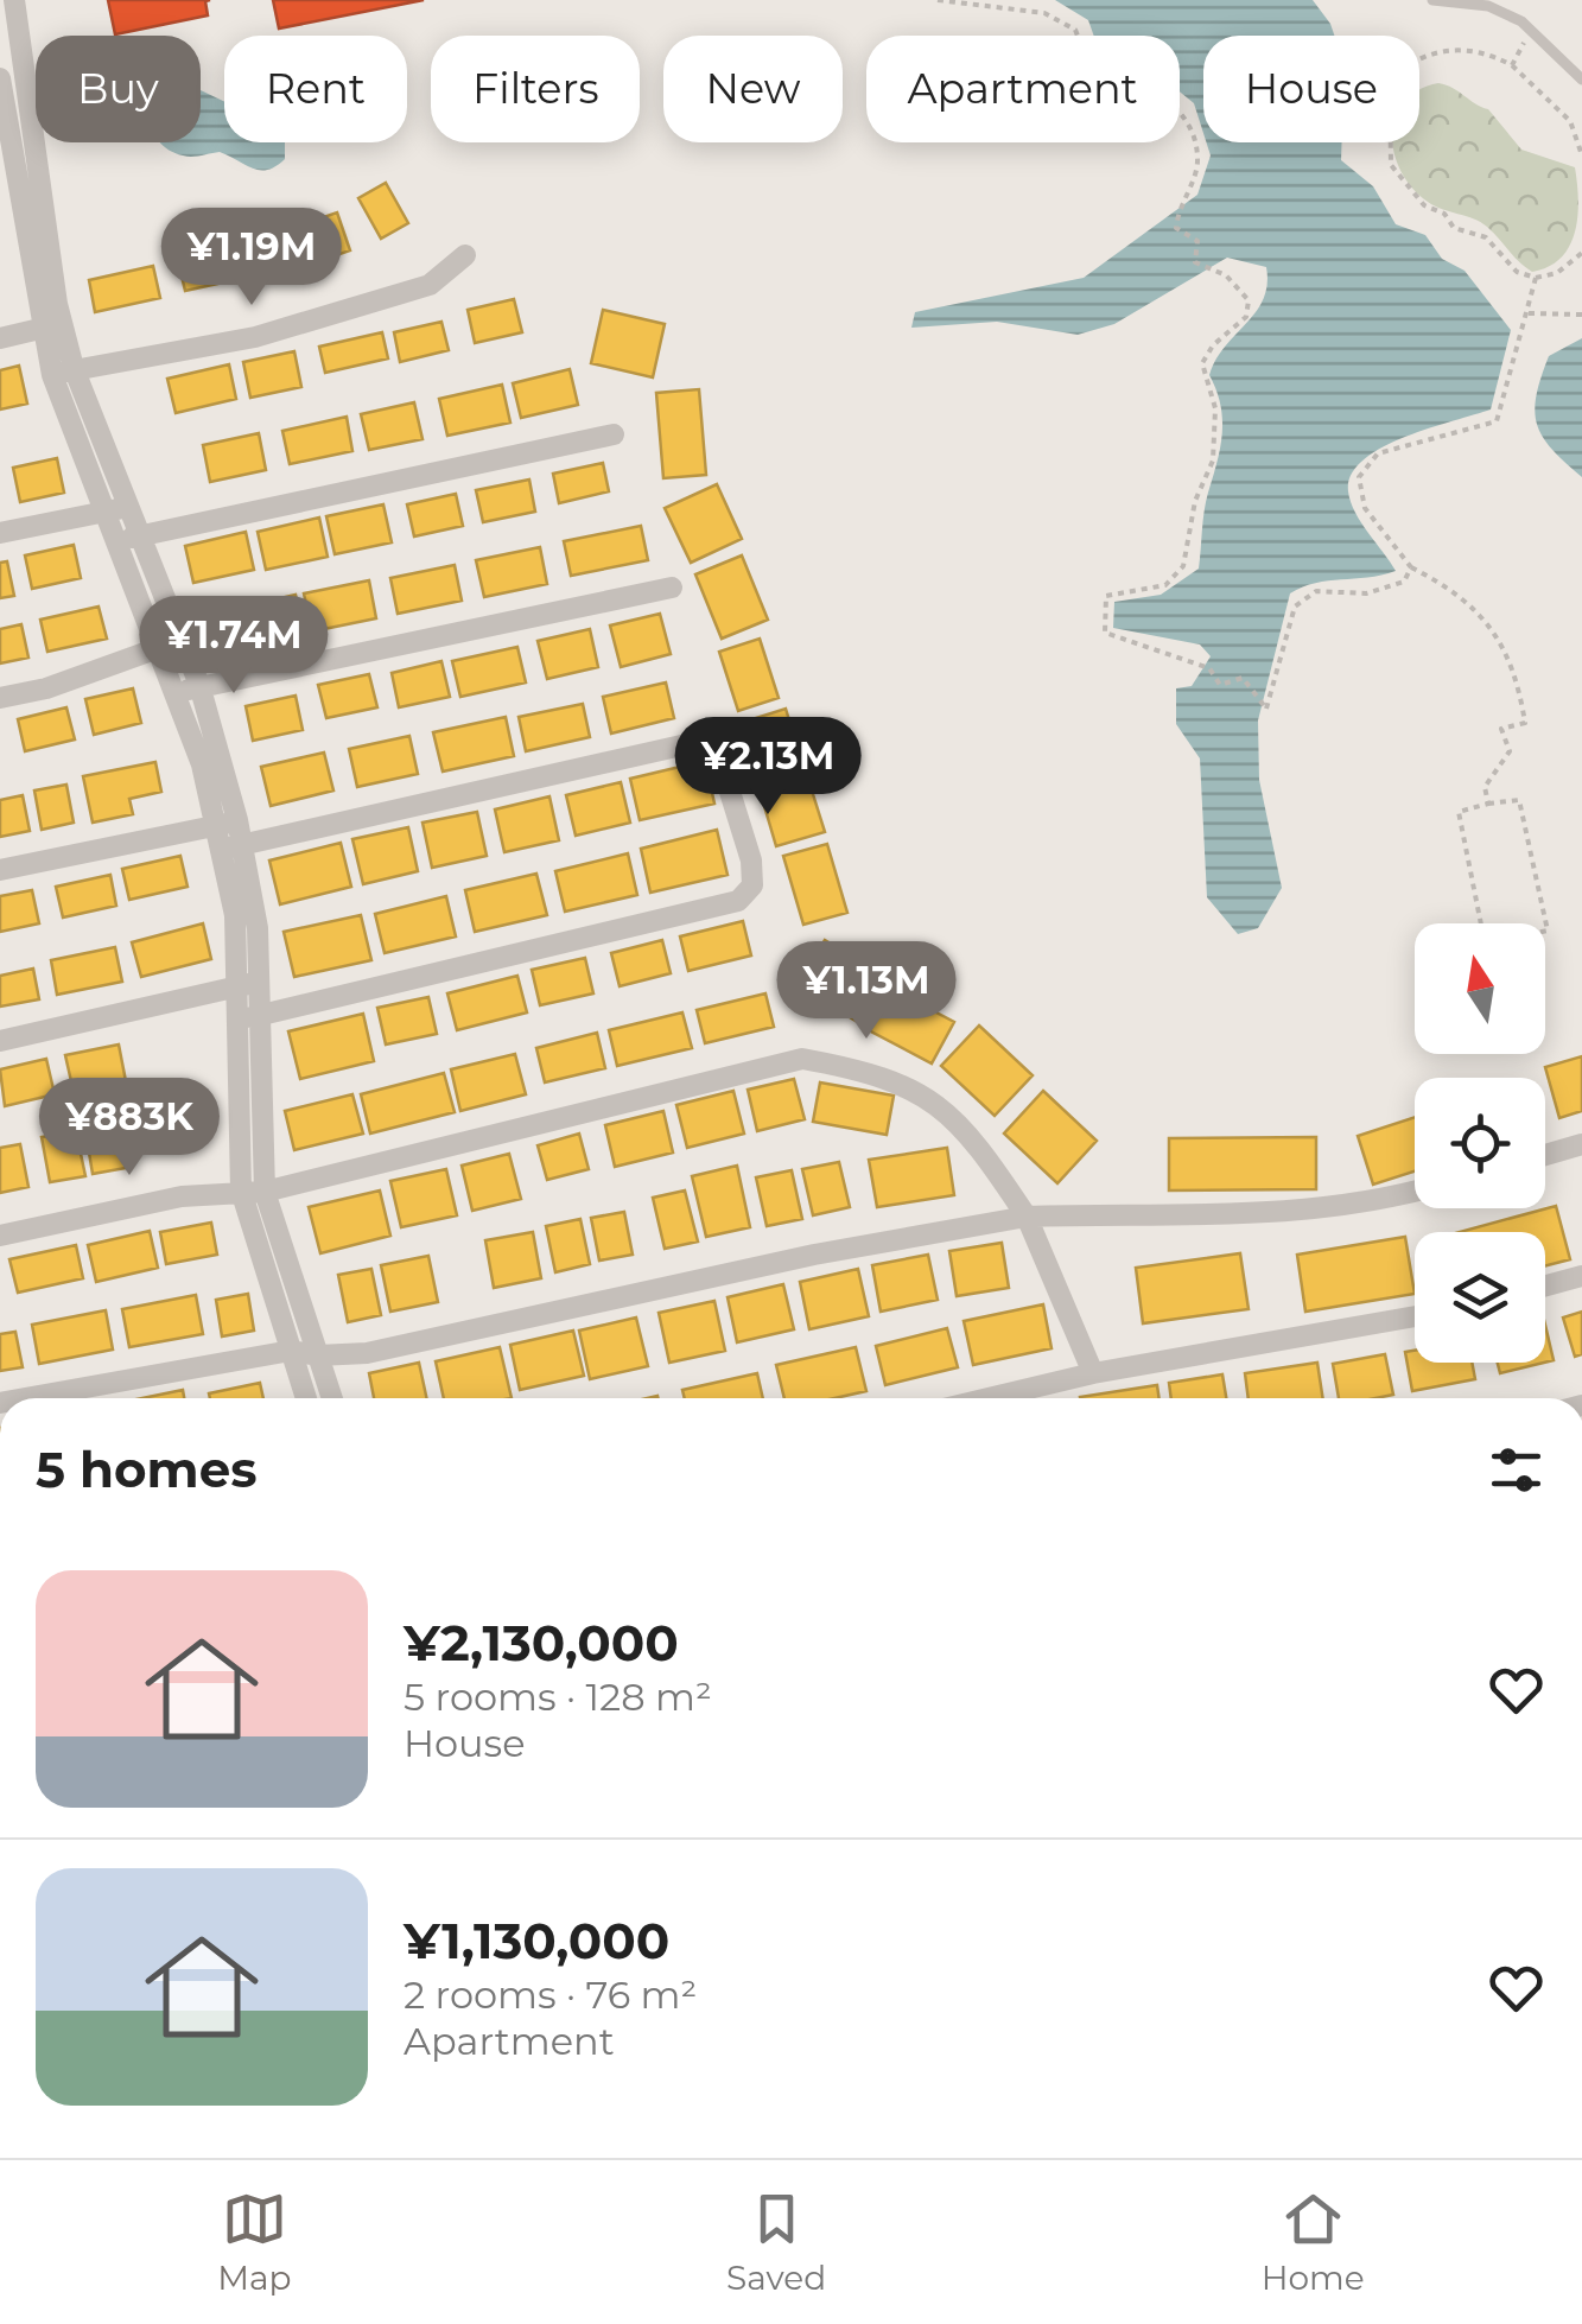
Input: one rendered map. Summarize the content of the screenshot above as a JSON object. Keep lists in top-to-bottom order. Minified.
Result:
{"north":"top","page":{"chip":["Buy","Rent","Filters","New","Apartment","House"],"price":["¥1.19M","¥1.74M","¥2.13M","¥1.13M","¥883K"],"heading":"5 homes","list":[{"name":"¥2,130,000","note":"5 rooms · 128 m² · House"},{"name":"¥1,130,000","note":"2 rooms · 76 m² · Apartment"}],"tabs":["Map","Saved","Home"]}}
